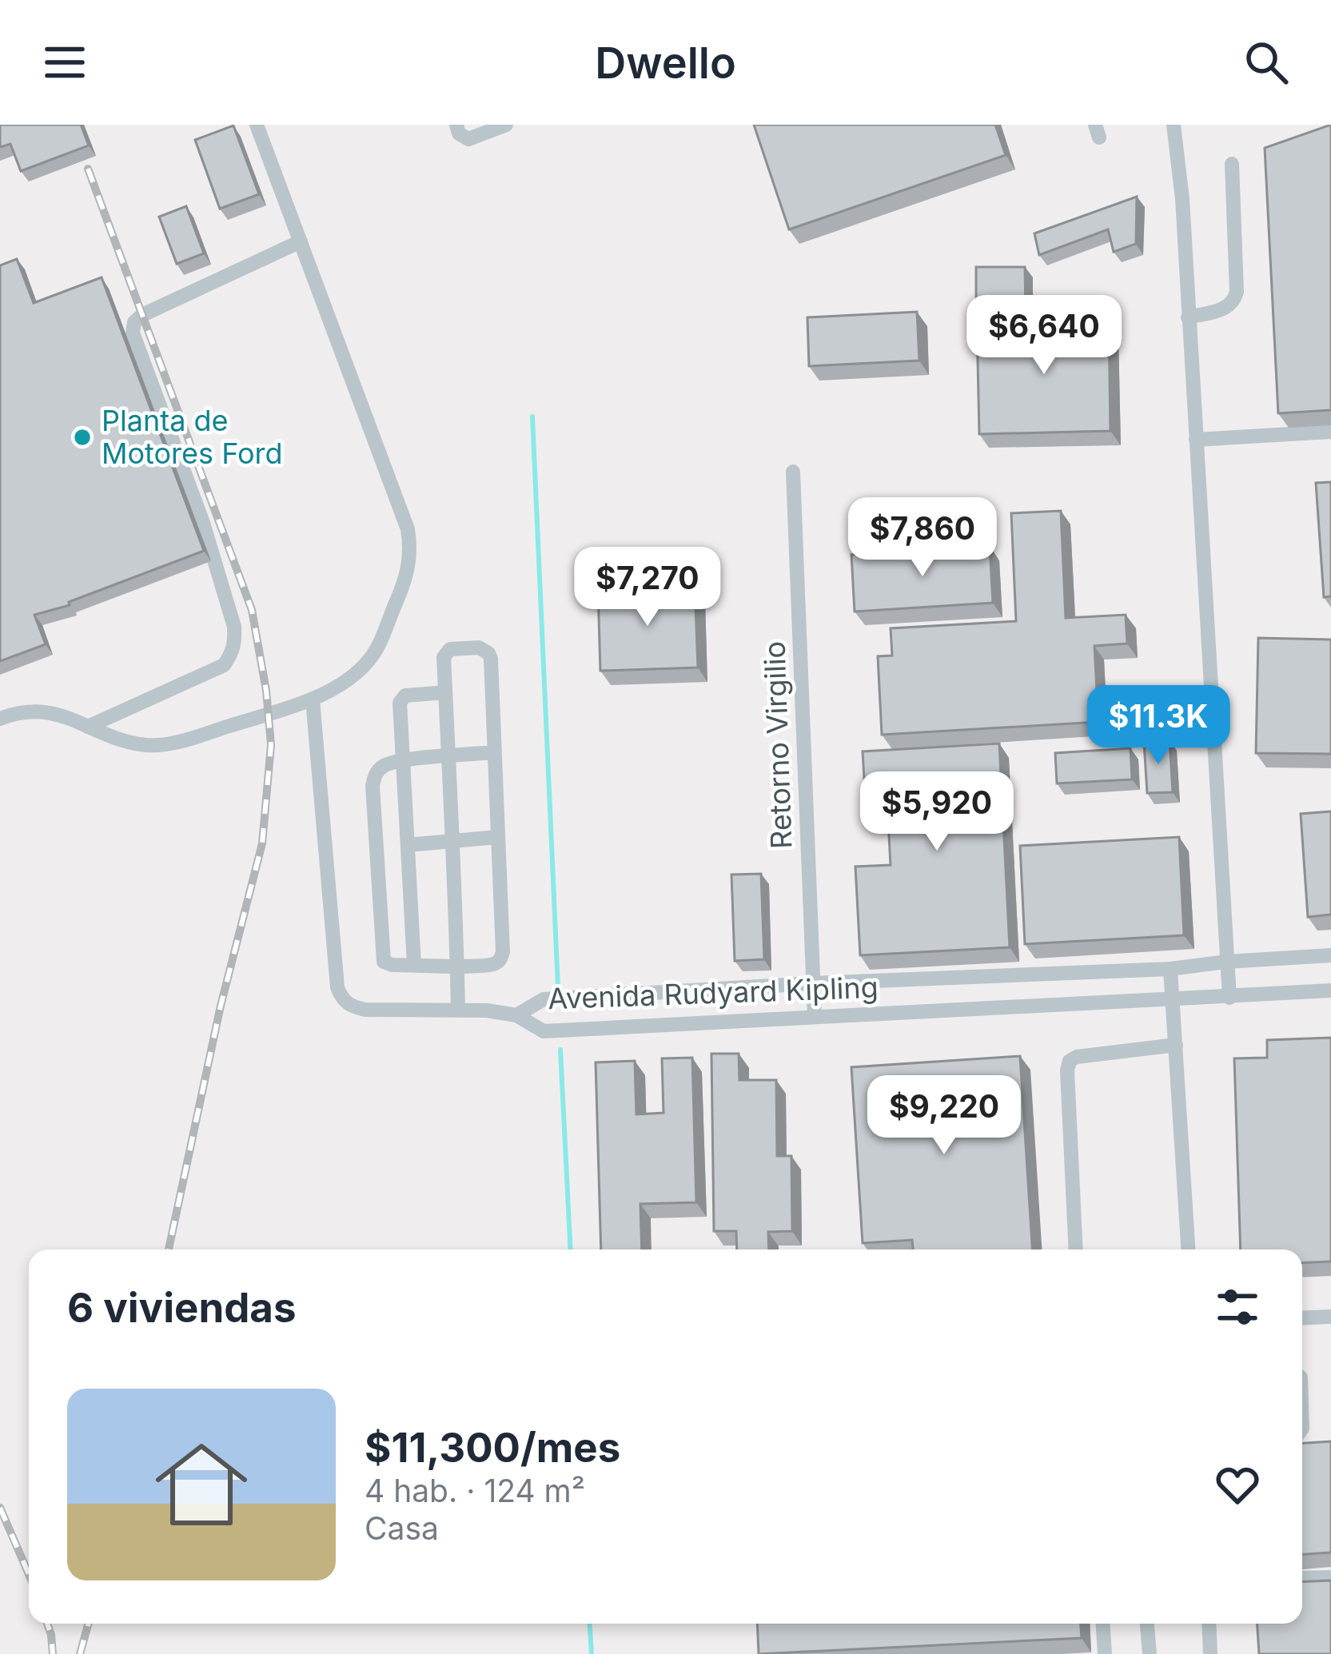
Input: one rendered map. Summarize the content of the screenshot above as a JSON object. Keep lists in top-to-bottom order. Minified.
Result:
{"streets":{"street":["Retorno Virgilio","Avenida Rudyard Kipling"]},"crossings":[["Retorno Virgilio","Avenida Rudyard Kipling"]],"places":["Planta de Motores Ford"],"page":{"header":"Dwello","price":["$6,640","$7,860","$7,270","$11.3K","$5,920","$9,220"],"heading":"6 viviendas","list":[{"name":"$11,300/mes","note":"4 hab. · 124 m² · Casa"}]}}
